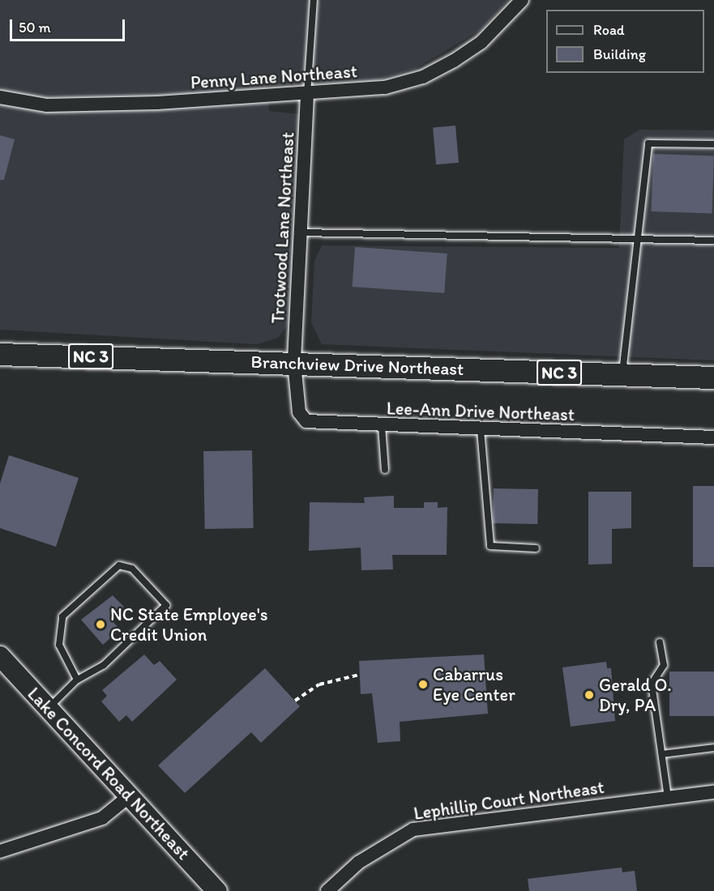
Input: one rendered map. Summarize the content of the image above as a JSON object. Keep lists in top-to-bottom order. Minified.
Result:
{"streets":{"main road":["NC 3","Branchview Drive Northeast","Lake Concord Road Northeast"],"street":["Penny Lane Northeast","Trotwood Lane Northeast","Lee-Ann Drive Northeast","Lephillip Court Northeast"]},"crossings":[["Penny Lane Northeast","Trotwood Lane Northeast"],["Trotwood Lane Northeast","Branchview Drive Northeast"],["Trotwood Lane Northeast","Lee-Ann Drive Northeast"],["Branchview Drive Northeast","Lee-Ann Drive Northeast"]],"places":["NC State Employee's Credit Union","Cabarrus Eye Center","Gerald O. Dry, PA"],"legend":["Road","Building"],"scale_bar":"50 m"}
